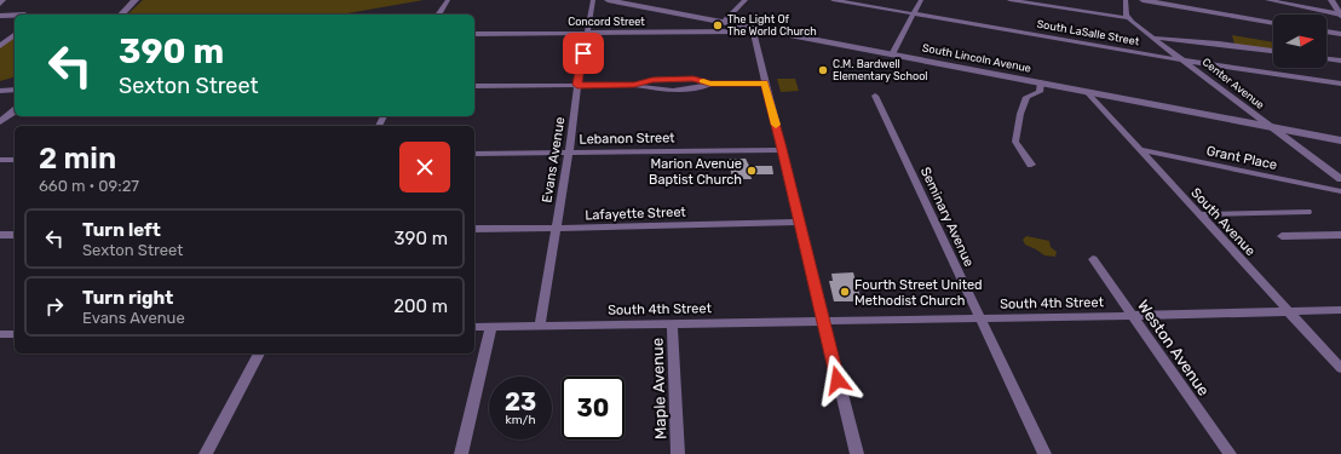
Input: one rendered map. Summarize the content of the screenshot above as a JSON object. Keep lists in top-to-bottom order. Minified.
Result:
{"streets":{"street":["Concord Street","South LaSalle Street","South Lincoln Avenue","Center Avenue","Lebanon Street","Grant Place","Evans Avenue","Lafayette Street","Seminary Avenue","South Avenue","South 4th Street","Weston Avenue","Maple Avenue"]},"crossings":[["Concord Street","Evans Avenue"],["South LaSalle Street","Center Avenue"],["South Lincoln Avenue","Center Avenue"],["South Lincoln Avenue","South Avenue"],["Lebanon Street","Evans Avenue"],["Grant Place","South Avenue"],["Evans Avenue","Lafayette Street"],["Evans Avenue","South 4th Street"],["Seminary Avenue","South 4th Street"],["South Avenue","South 4th Street"],["South 4th Street","Weston Avenue"],["South 4th Street","Maple Avenue"]],"places":["The Light Of The World Church","C.M. Bardwell Elementary School","Marion Avenue Baptist Church","Fourth Street United Methodist Church"],"north":"right","page":{"turn":["390 m","Sexton Street"],"heading":["2 min","660 m · 09:27"],"list":[{"name":"Turn left","note":"Sexton Street","value":"390 m"},{"name":"Turn right","note":"Evans Avenue","value":"200 m"}],"speed":"23 km/h","limit":"30"}}
